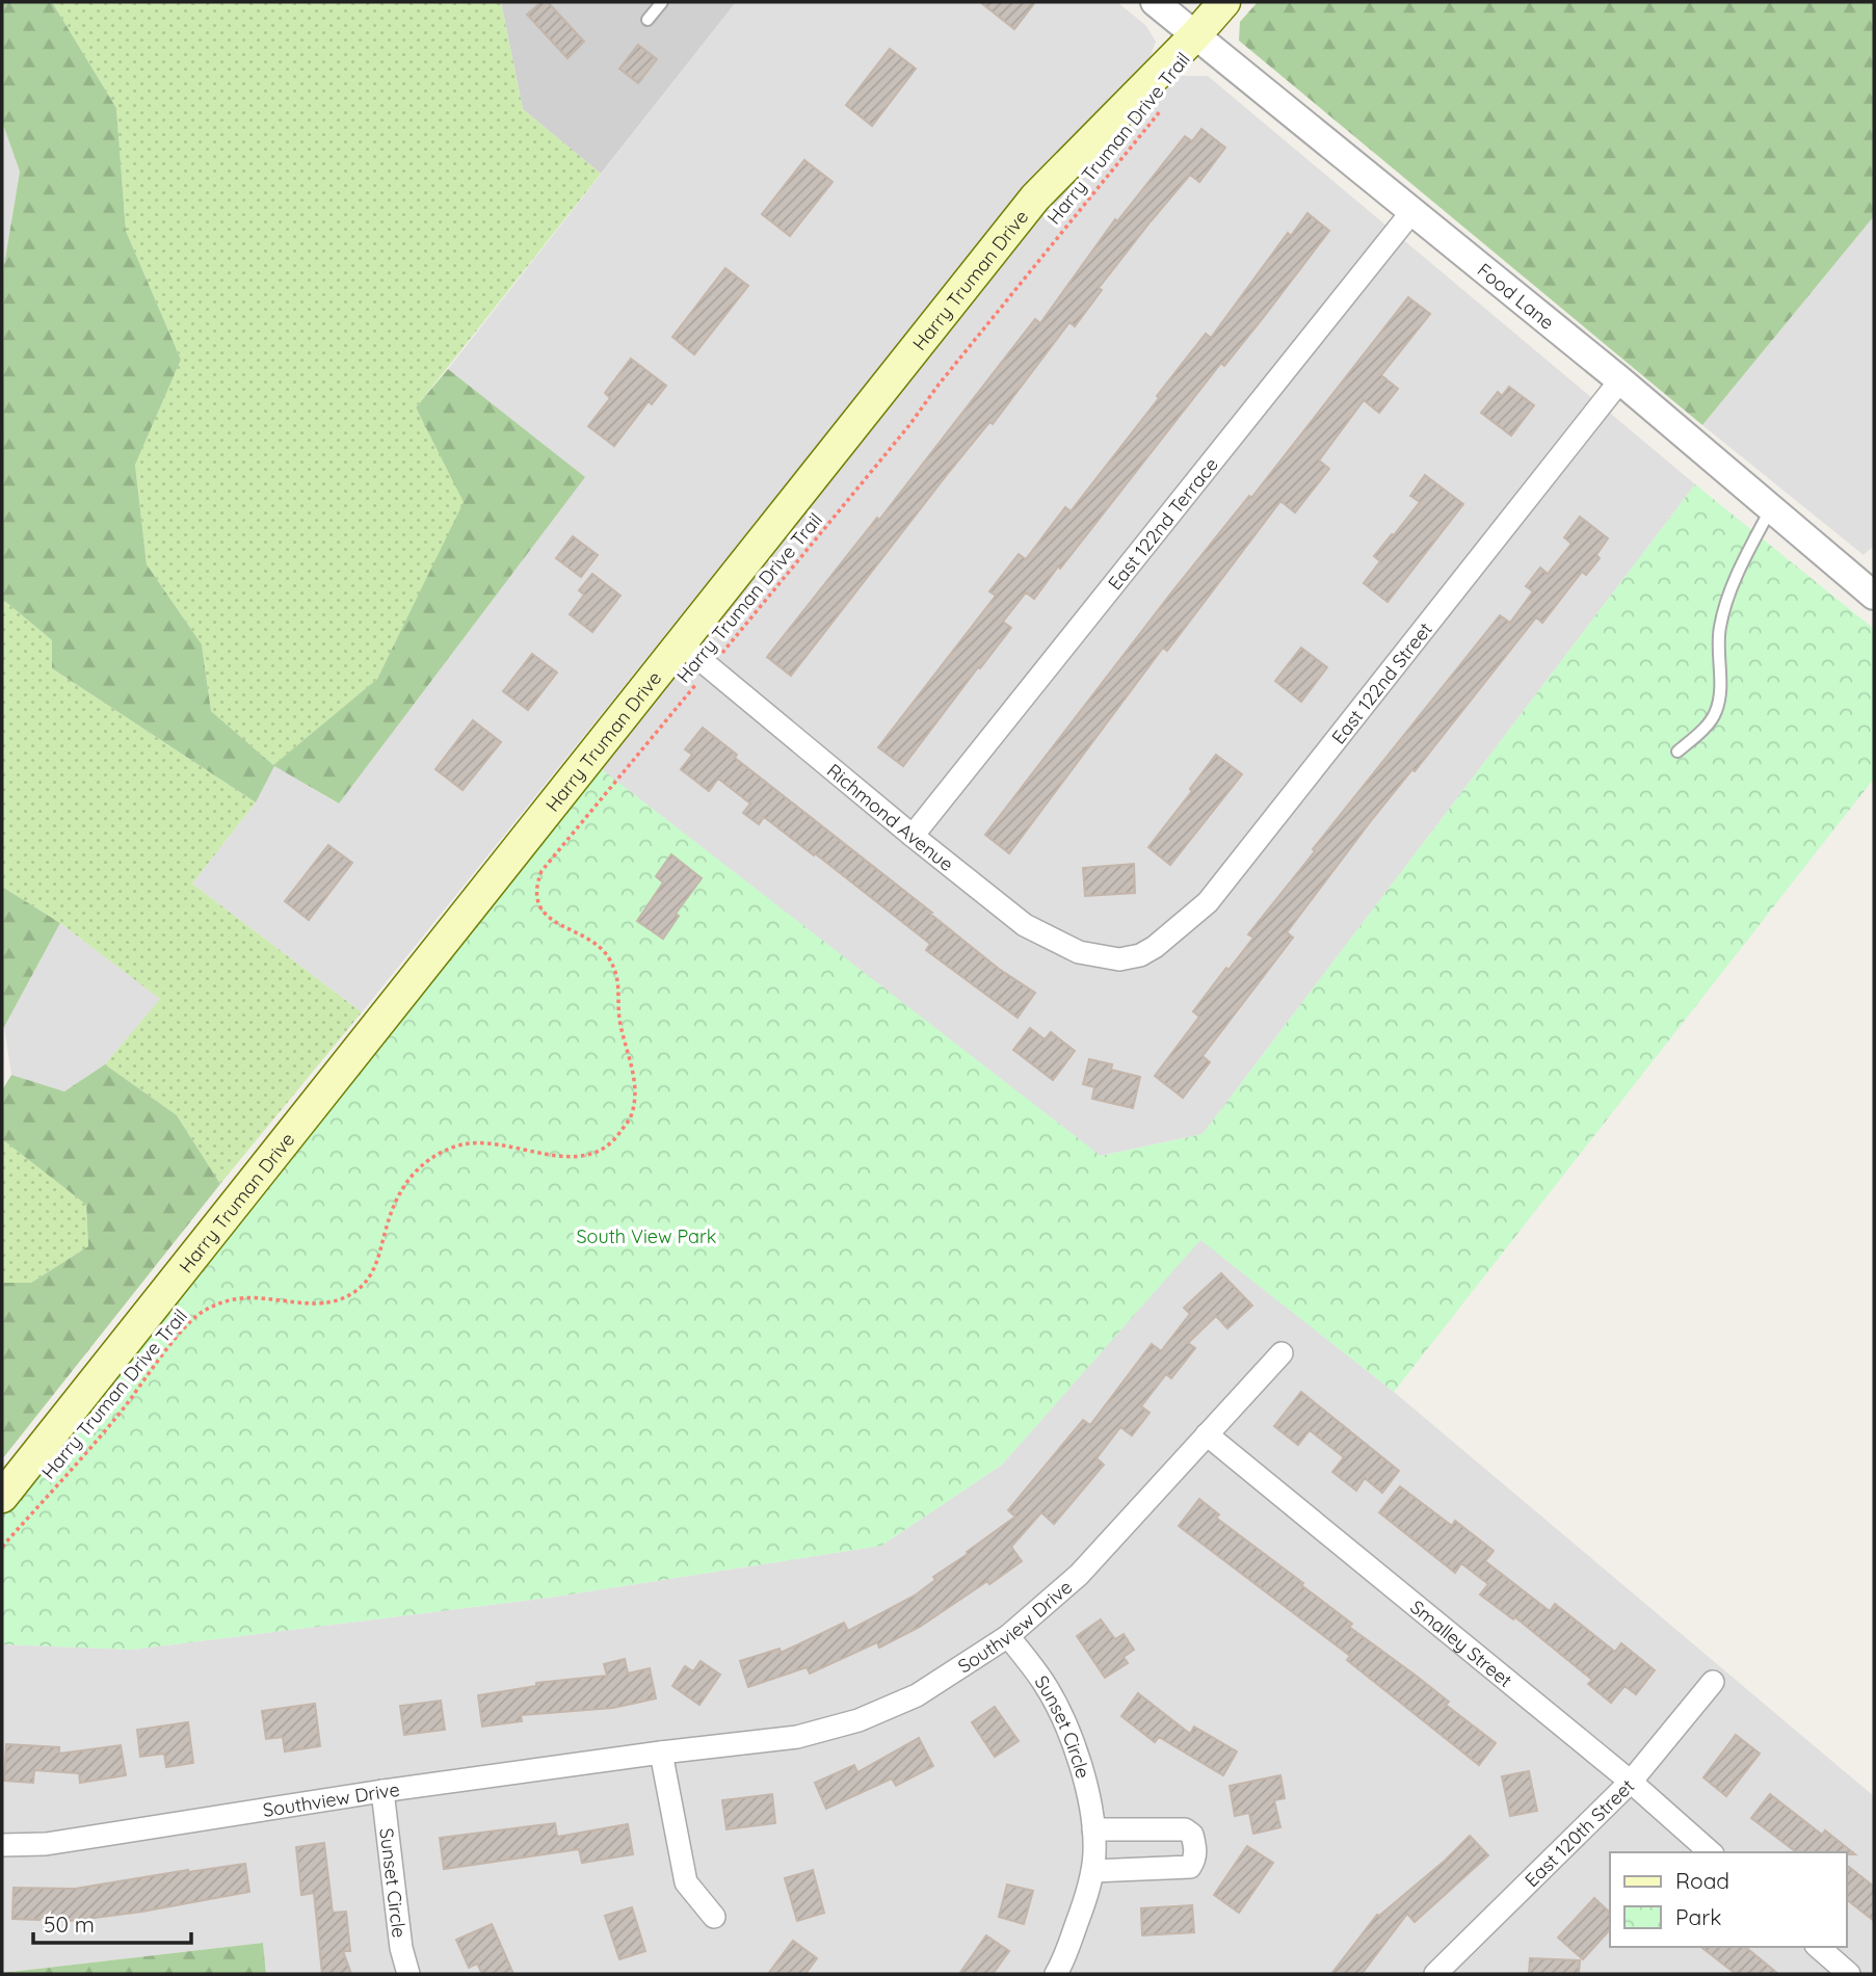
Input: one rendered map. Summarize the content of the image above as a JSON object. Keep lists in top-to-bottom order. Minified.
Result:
{"streets":{"main road":["Harry Truman Drive"],"street":["Food Lane","East 122nd Terrace","East 122nd Street","Richmond Avenue","Southview Drive","Smalley Street","Sunset Circle","East 120th Street"],"path":["Harry Truman Drive Trail"]},"crossings":[["Harry Truman Drive Trail","Richmond Avenue"],["Harry Truman Drive","Food Lane"],["Harry Truman Drive","Richmond Avenue"],["Food Lane","East 122nd Terrace"],["Food Lane","East 122nd Street"],["East 122nd Terrace","Richmond Avenue"],["East 122nd Street","Richmond Avenue"],["Southview Drive","Smalley Street"],["Southview Drive","Sunset Circle"],["Smalley Street","East 120th Street"]],"parks":["South View Park"],"legend":["Road","Park"],"scale_bar":"50 m"}
